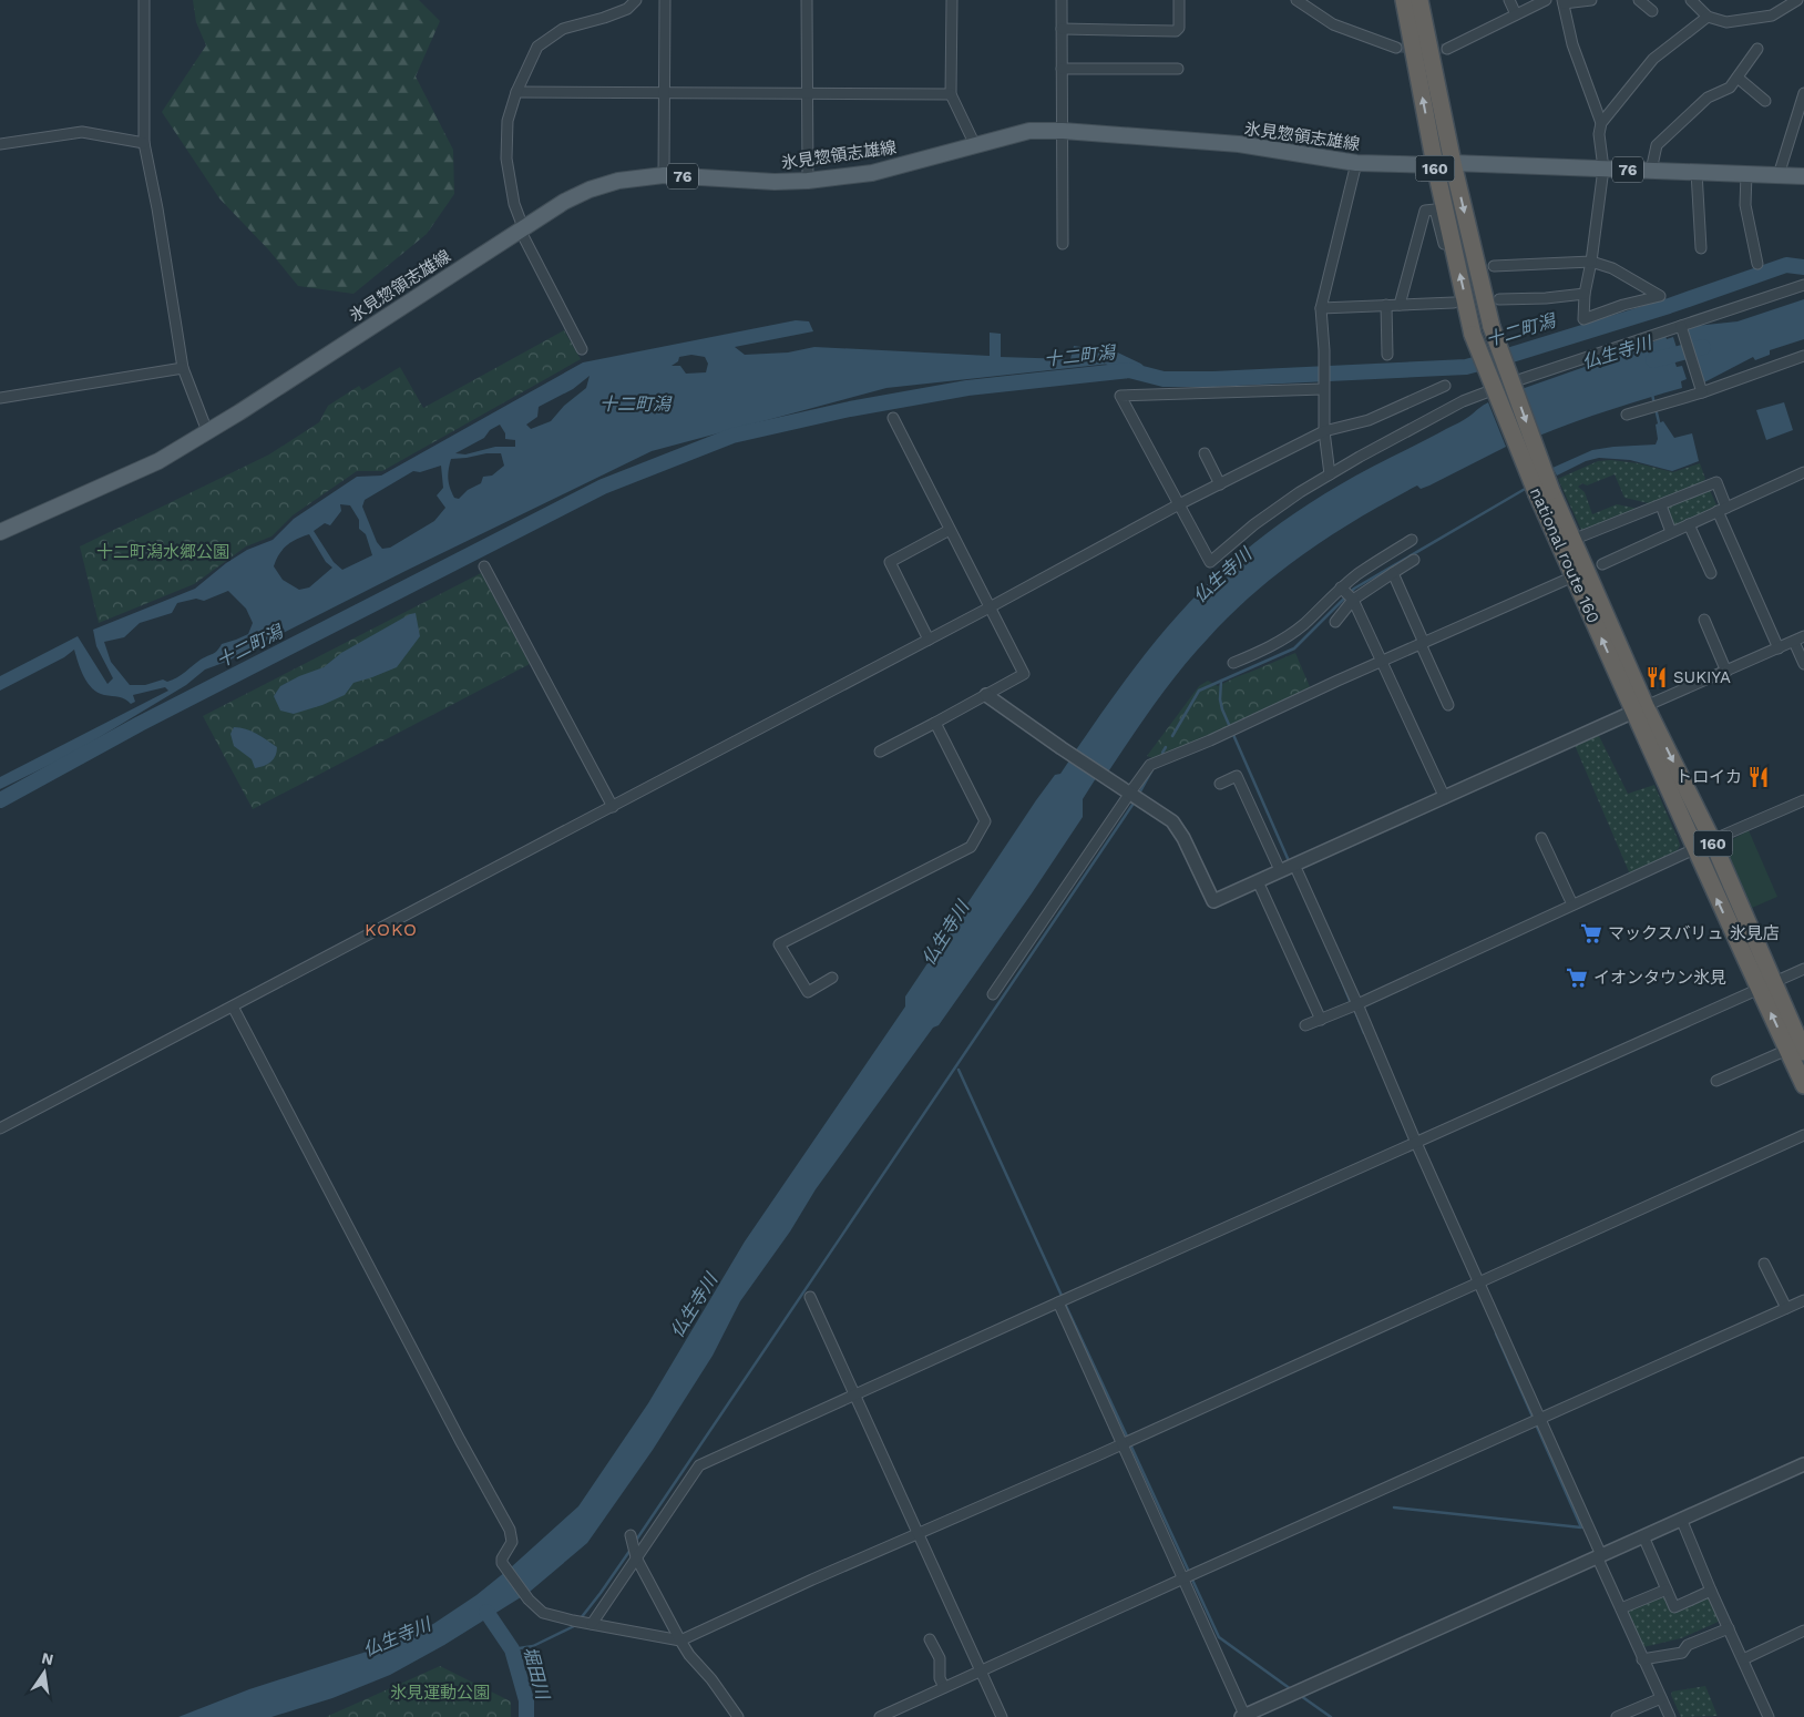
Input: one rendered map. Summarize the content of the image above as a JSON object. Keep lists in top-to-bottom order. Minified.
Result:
{"streets":{"highway":["160","national route 160"],"main road":["氷見惣領志雄線","76"]},"crossings":[["氷見惣領志雄線","160"],["氷見惣領志雄線","national route 160"],["160","national route 160"]],"districts":["KOKO"],"water":["十二町潟","仏生寺川","堀田川"],"parks":["十二町潟水郷公園","氷見運動公園"],"places":{"restaurant":["SUKIYA","トロイカ"],"supermarket":["マックスバリュ 氷見店","イオンタウン氷見"]},"north":"top"}
